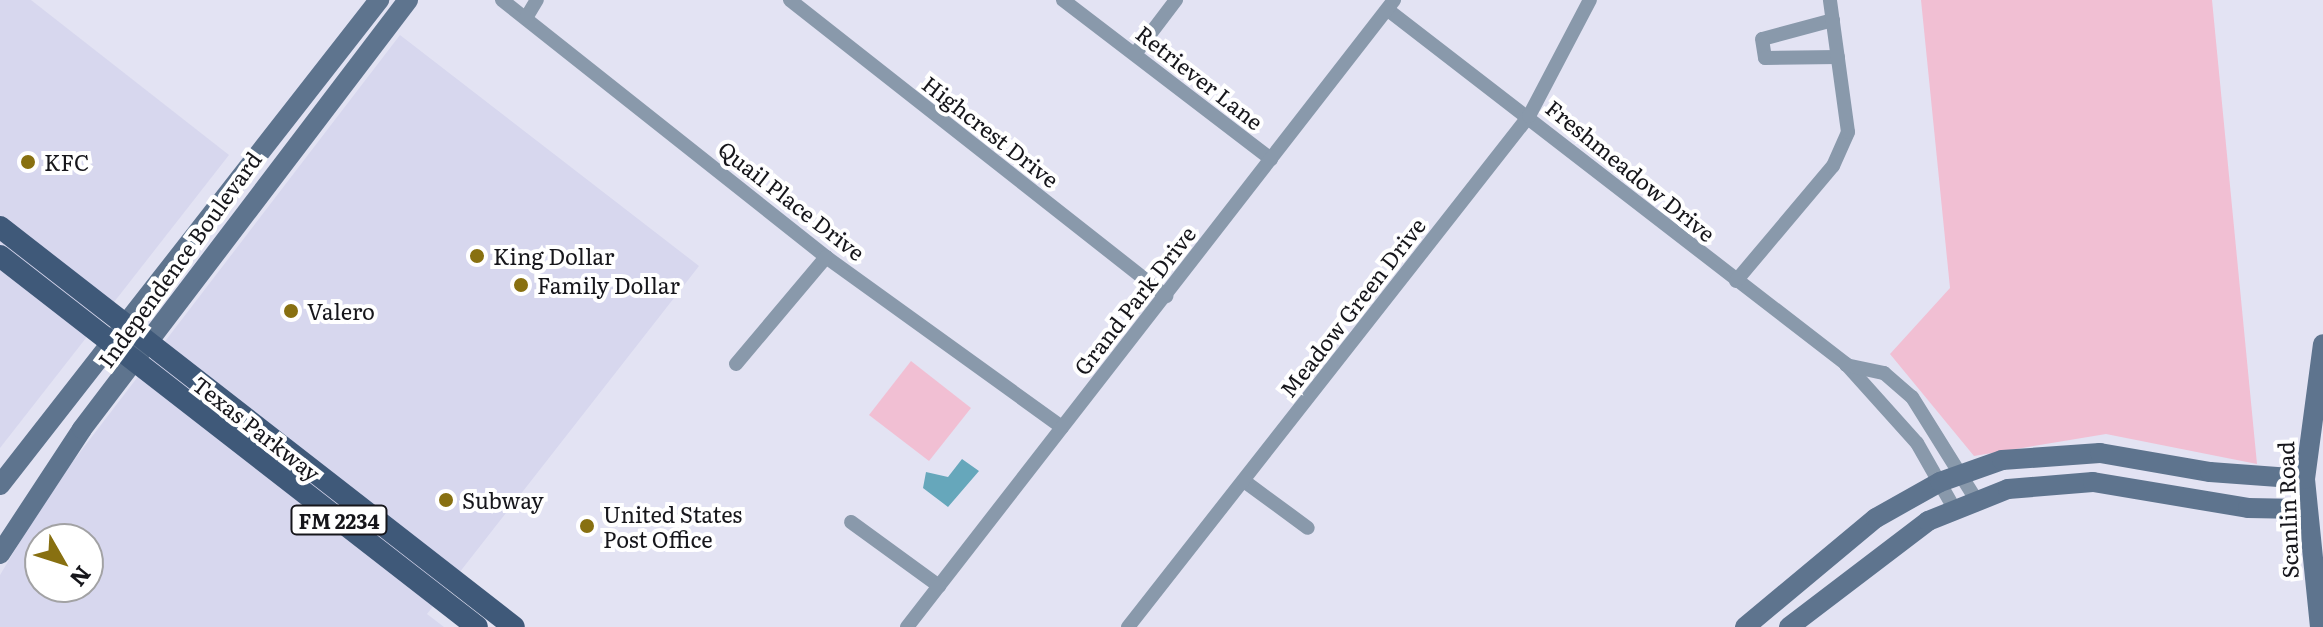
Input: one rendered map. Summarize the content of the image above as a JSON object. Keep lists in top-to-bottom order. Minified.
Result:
{"streets":{"main road":["Texas Parkway","FM 2234"],"street":["Retriever Lane","Highcrest Drive","Freshmeadow Drive","Quail Place Drive","Independence Boulevard","Grand Park Drive","Meadow Green Drive","Scanlin Road"]},"crossings":[["Retriever Lane","Grand Park Drive"],["Highcrest Drive","Grand Park Drive"],["Freshmeadow Drive","Grand Park Drive"],["Freshmeadow Drive","Meadow Green Drive"],["Quail Place Drive","Grand Park Drive"],["Independence Boulevard","Texas Parkway"]],"places":["KFC","King Dollar","Family Dollar","Valero","Subway","United States Post Office"],"north":"bottom right"}
